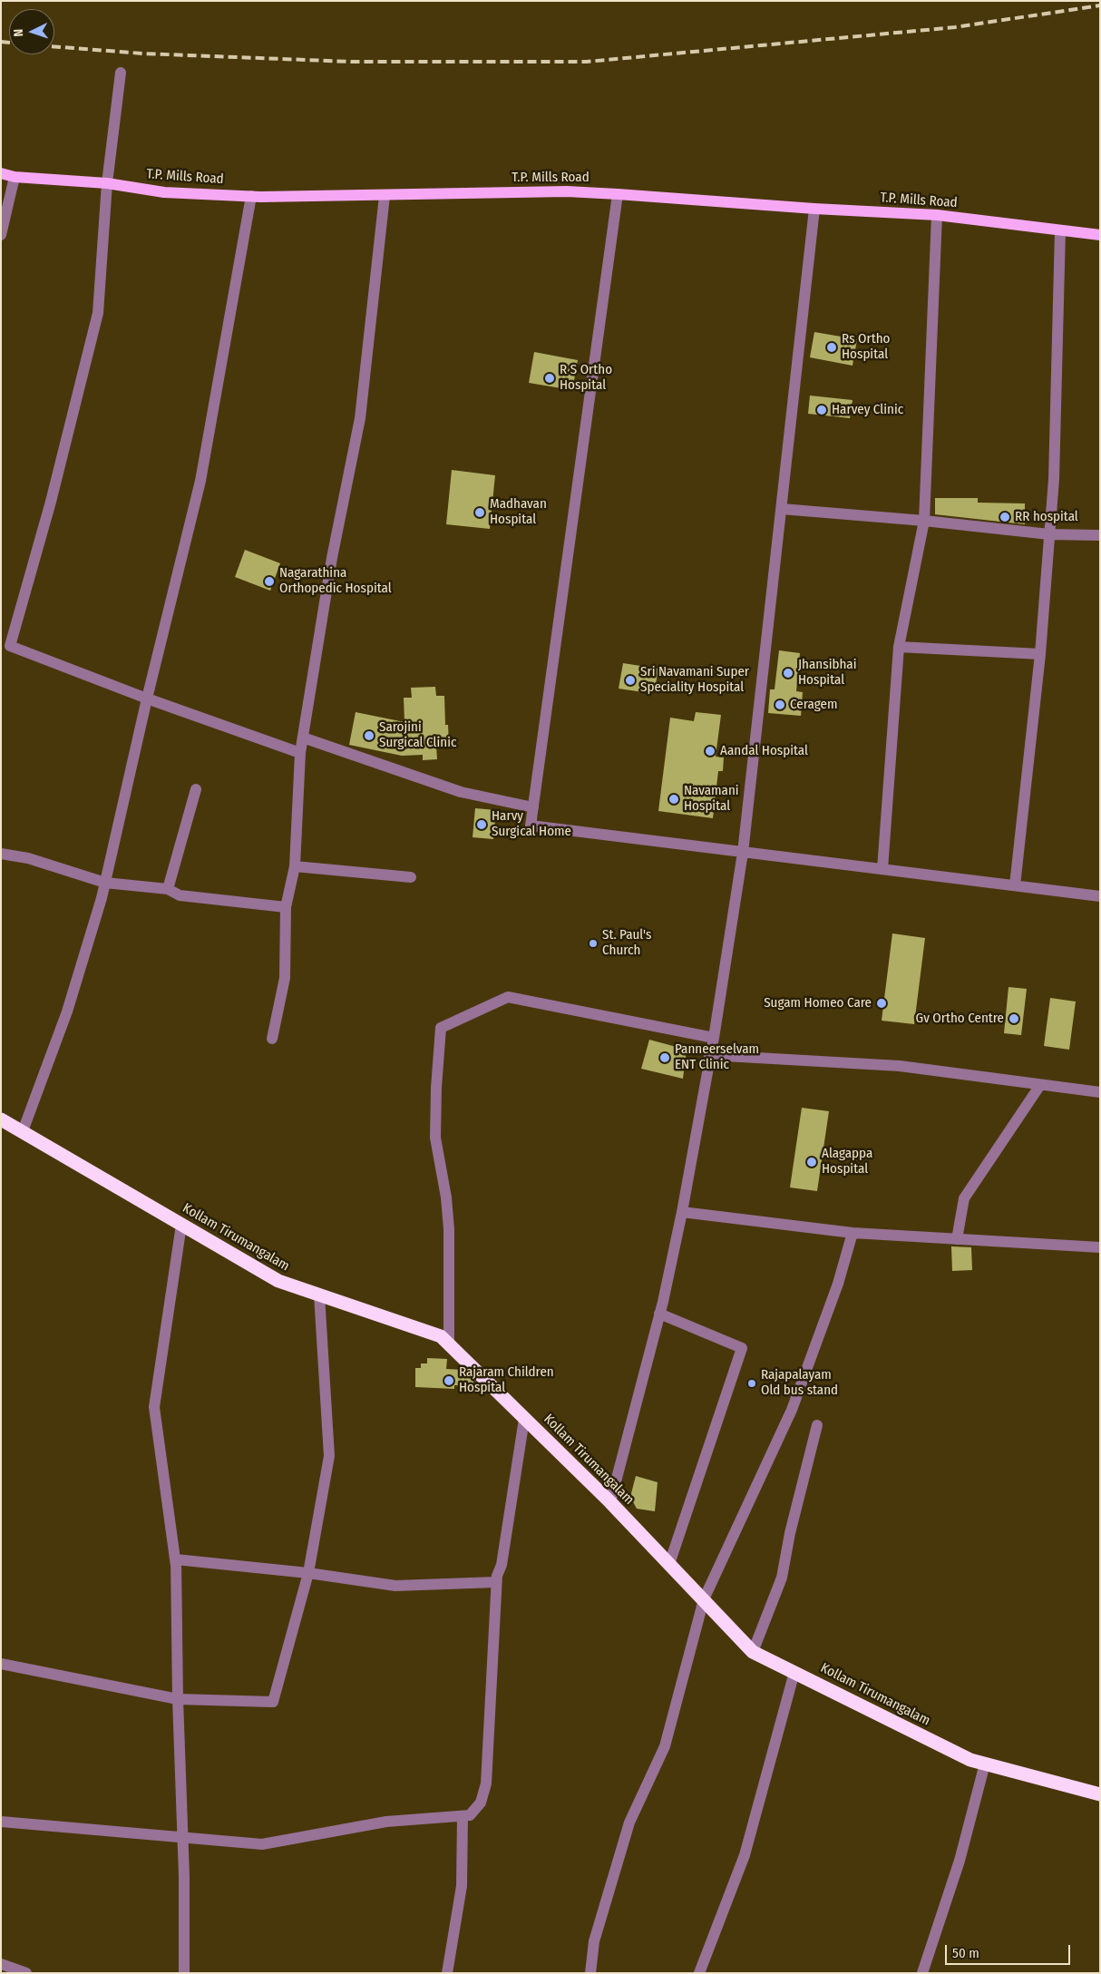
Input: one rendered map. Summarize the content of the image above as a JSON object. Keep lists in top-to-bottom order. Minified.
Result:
{"streets":{"highway":["Kollam Tirumangalam"],"main road":["T.P. Mills Road"]},"places":["Rs Ortho Hospital","R S Ortho Hospital","Harvey Clinic","Madhavan Hospital","RR hospital","Nagarathina Orthopedic Hospital","Jhansibhai Hospital","Sri Navamani Super Speciality Hospital","Ceragem","Sarojini Surgical Clinic","Aandal Hospital","Navamani Hospital","Harvy Surgical Home","St. Paul's Church","Sugam Homeo Care","Gv Ortho Centre","Panneerselvam ENT Clinic","Alagappa Hospital","Rajaram Children Hospital","Rajapalayam Old bus stand"],"scale_bar":"50 m","north":"left"}
